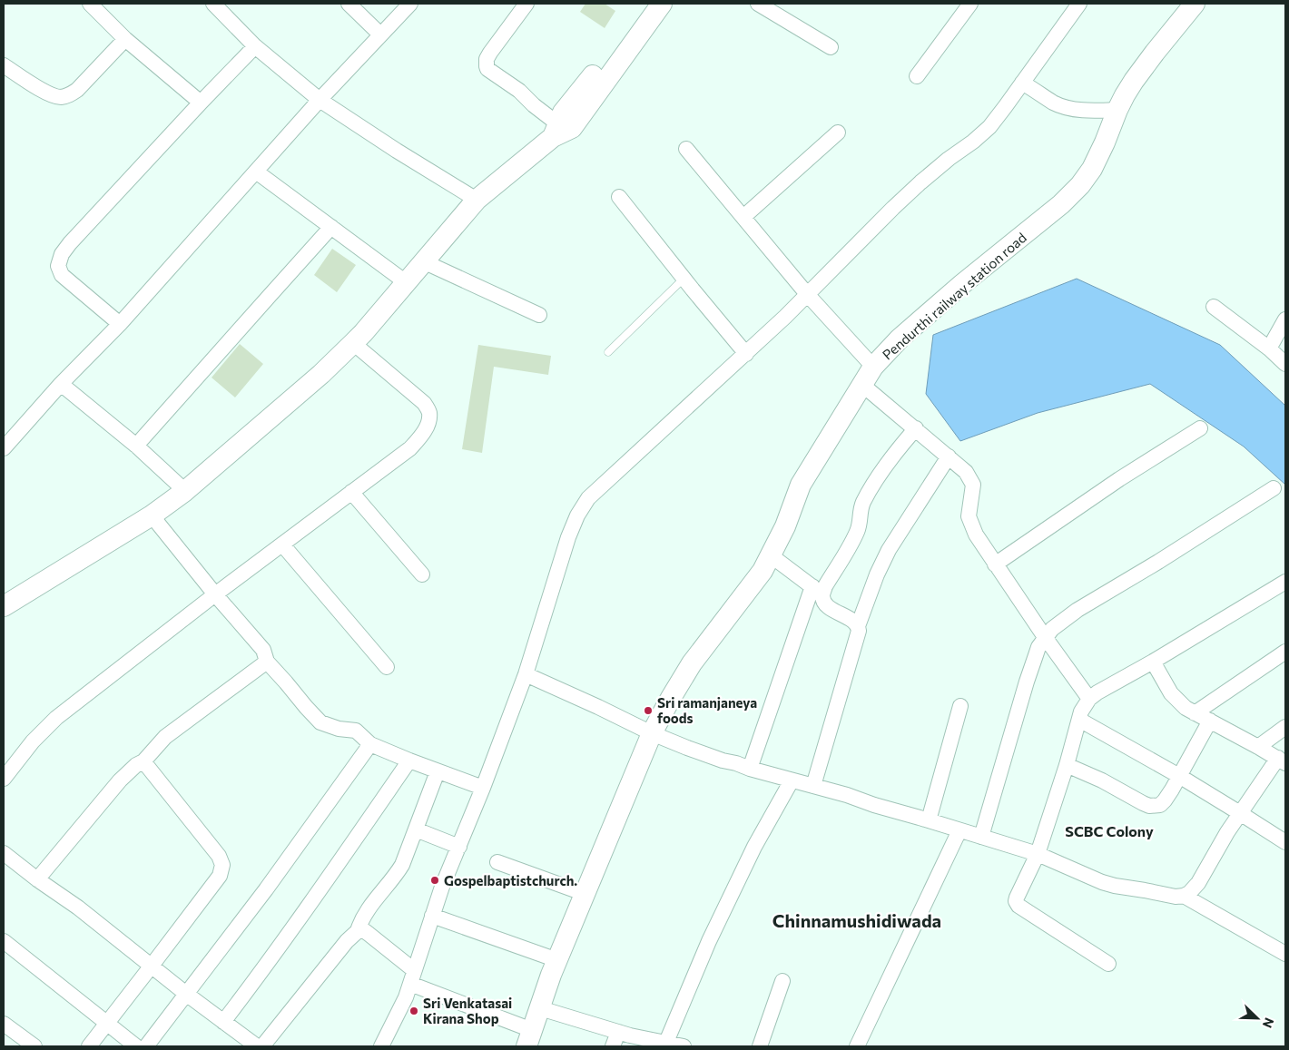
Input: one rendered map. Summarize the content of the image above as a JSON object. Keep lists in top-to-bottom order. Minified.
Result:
{"streets":{"street":["Pendurthi railway station road"]},"districts":["SCBC Colony","Chinnamushidiwada"],"places":["Sri ramanjaneya foods","Gospelbaptistchurch.","Sri Venkatasai Kirana Shop"],"north":"bottom right"}
